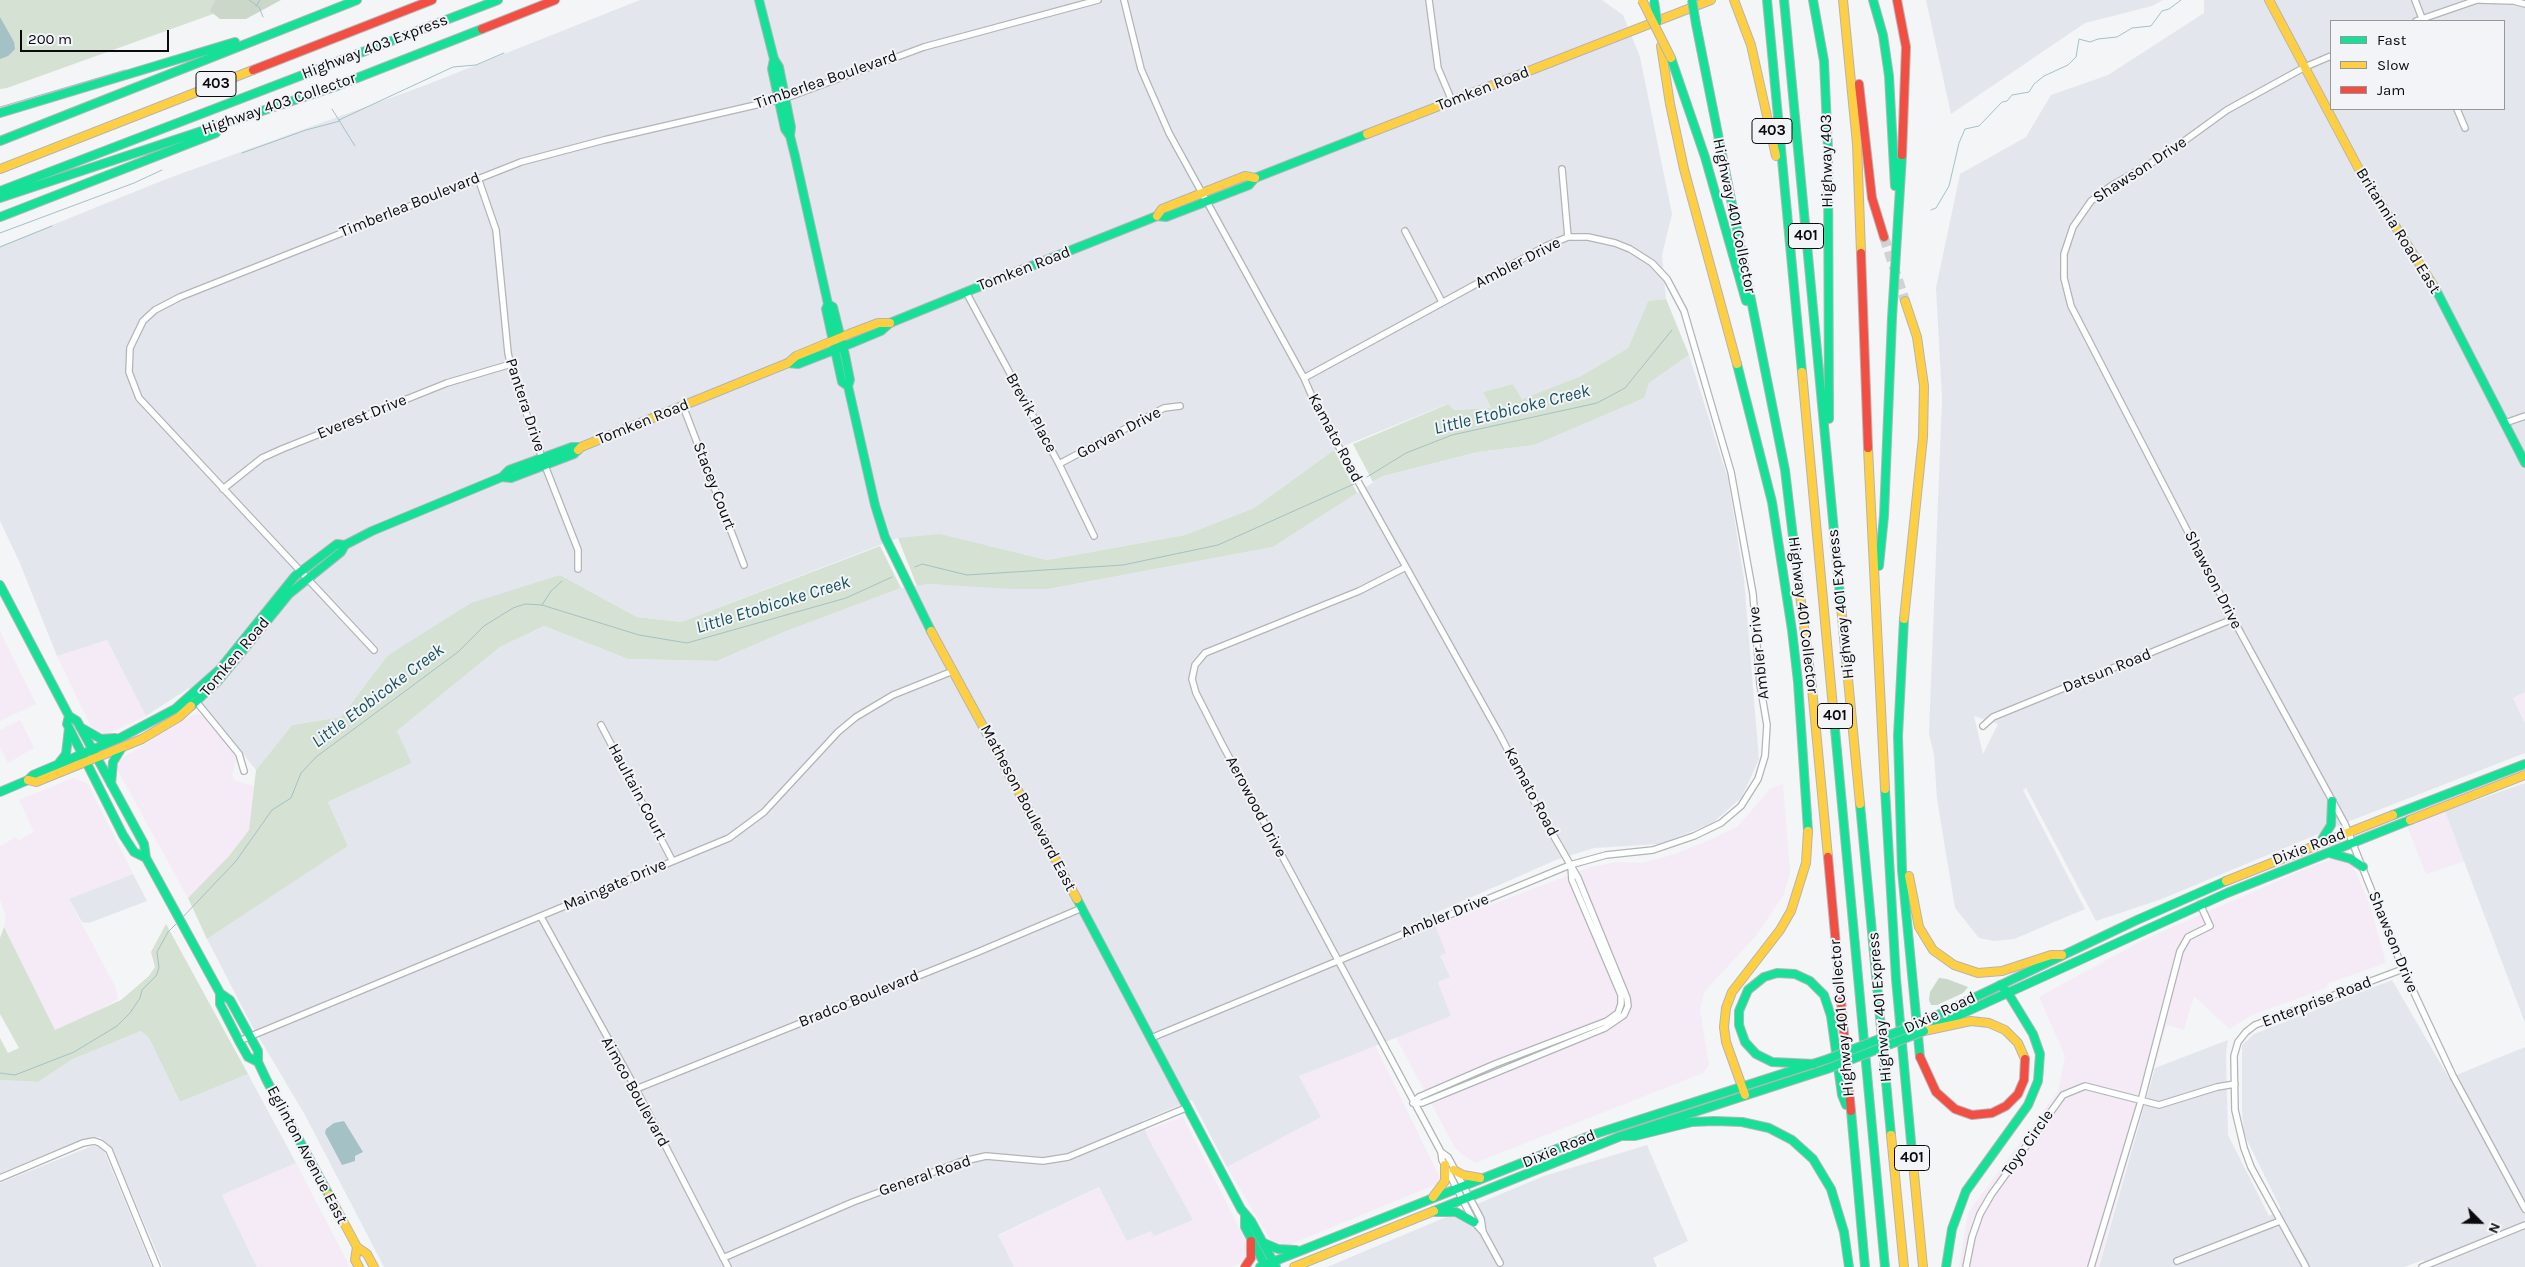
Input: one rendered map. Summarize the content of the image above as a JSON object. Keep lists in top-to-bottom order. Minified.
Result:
{"streets":{"main road":["Highway 403 Express","403","Tomken Road","Highway 403 Collector","Highway 403","Highway 401 Collector","Britannia Road East","401","Highway 401 Express","Matheson Boulevard East","Dixie Road","Eglinton Avenue East"],"street":["Timberlea Boulevard","Shawson Drive","Ambler Drive","Pantera Drive","Brevik Place","Everest Drive","Gorvan Drive","Kamato Road","Stacey Court","Datsun Road","Haultain Court","Aerowood Drive","Maingate Drive","Bradco Boulevard","Enterprise Road","Aimco Boulevard","Toyo Circle","General Road"]},"crossings":[["Timberlea Boulevard","Tomken Road"],["Timberlea Boulevard","Pantera Drive"],["Timberlea Boulevard","Everest Drive"],["Timberlea Boulevard","Matheson Boulevard East"],["403","Highway 401 Express"],["Tomken Road","Pantera Drive"],["Tomken Road","Brevik Place"],["Tomken Road","Kamato Road"],["Tomken Road","Stacey Court"],["Tomken Road","Matheson Boulevard East"],["Tomken Road","Eglinton Avenue East"],["Highway 403","Highway 401 Express"],["Shawson Drive","Britannia Road East"],["Shawson Drive","Datsun Road"],["Shawson Drive","Dixie Road"],["Shawson Drive","Enterprise Road"],["Ambler Drive","Kamato Road"],["Ambler Drive","Aerowood Drive"],["Ambler Drive","Matheson Boulevard East"],["Pantera Drive","Everest Drive"],["Brevik Place","Gorvan Drive"],["Kamato Road","Aerowood Drive"],["Haultain Court","Maingate Drive"],["Aerowood Drive","Dixie Road"],["Matheson Boulevard East","Dixie Road"],["Matheson Boulevard East","Maingate Drive"],["Matheson Boulevard East","Bradco Boulevard"],["Matheson Boulevard East","General Road"],["Maingate Drive","Aimco Boulevard"],["Maingate Drive","Eglinton Avenue East"],["Bradco Boulevard","Aimco Boulevard"],["Enterprise Road","Toyo Circle"],["Aimco Boulevard","General Road"]],"water":["Little Etobicoke Creek"],"legend":["Fast","Slow","Jam"],"scale_bar":"200 m","north":"bottom right"}
